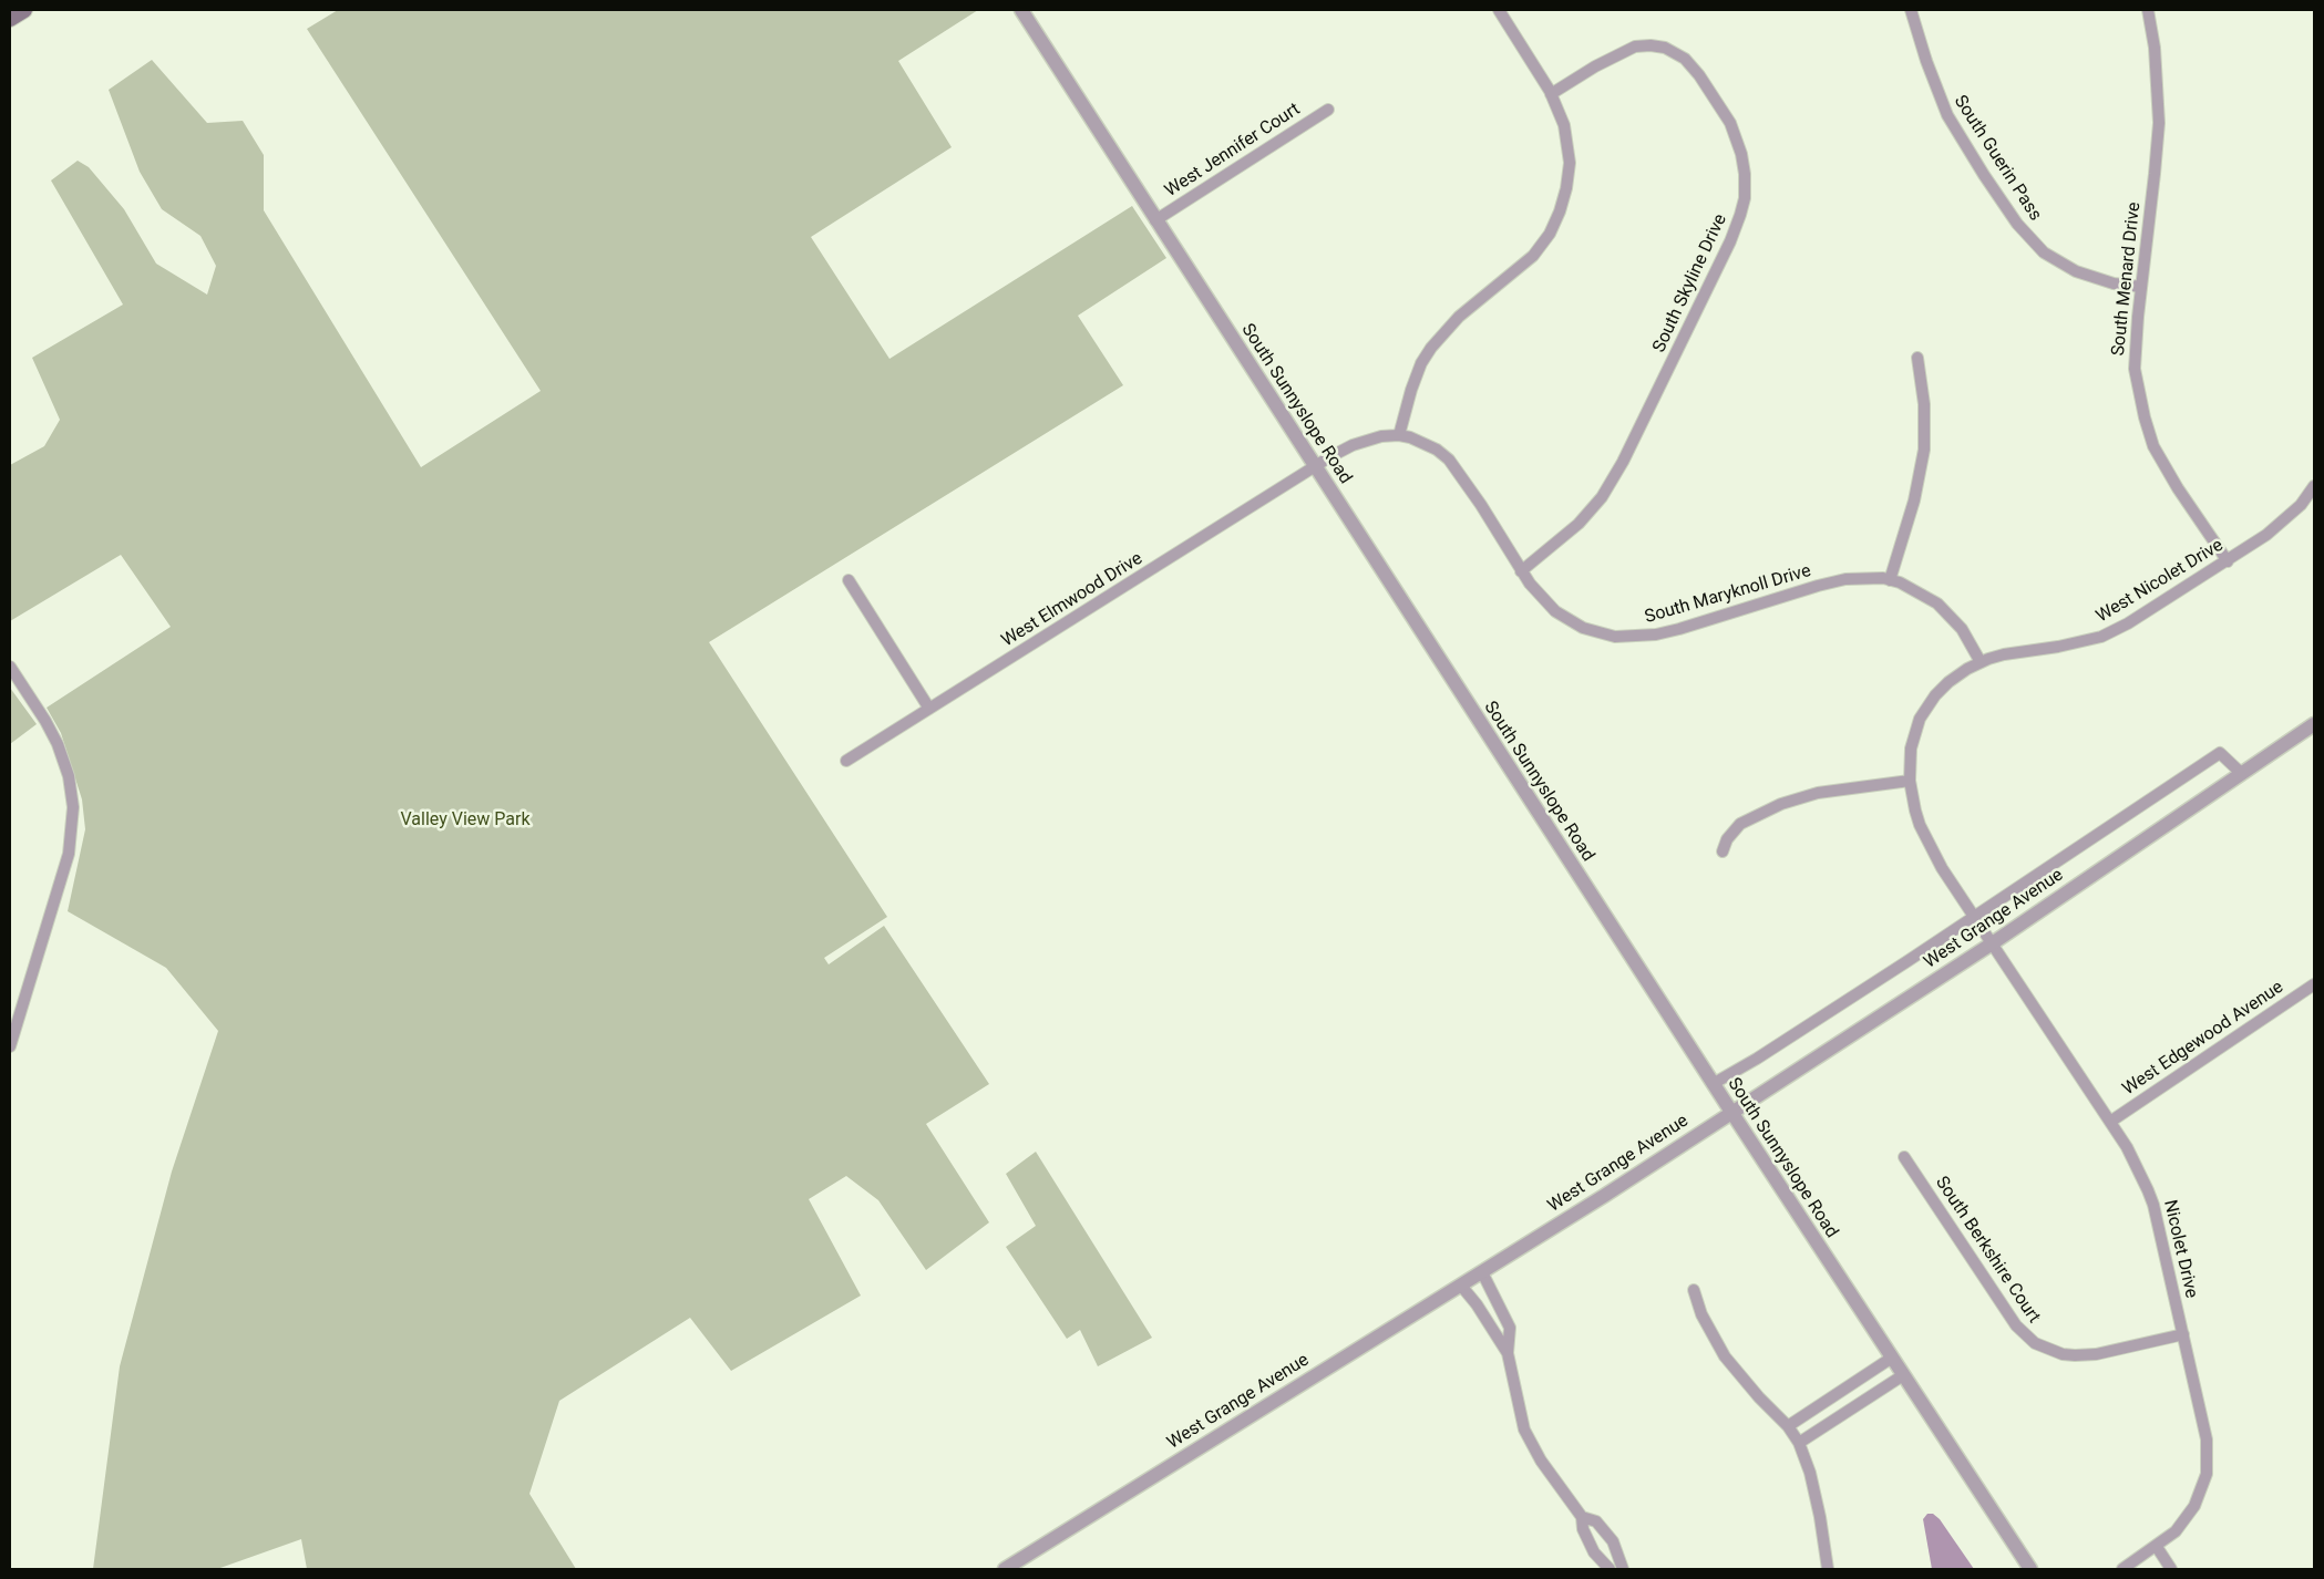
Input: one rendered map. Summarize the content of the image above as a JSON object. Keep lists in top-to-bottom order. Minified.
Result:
{"streets":{"street":["West Jennifer Court","South Guerin Pass","South Menard Drive","South Skyline Drive","South Sunnyslope Road","West Nicolet Drive","South Maryknoll Drive","West Elmwood Drive","West Grange Avenue","West Edgewood Avenue","Nicolet Drive","South Berkshire Court"]},"crossings":[["West Jennifer Court","South Sunnyslope Road"],["South Guerin Pass","South Menard Drive"],["South Menard Drive","West Nicolet Drive"],["South Skyline Drive","South Maryknoll Drive"],["South Sunnyslope Road","South Maryknoll Drive"],["South Sunnyslope Road","West Elmwood Drive"],["South Sunnyslope Road","West Grange Avenue"],["West Nicolet Drive","South Maryknoll Drive"],["West Nicolet Drive","West Grange Avenue"],["West Nicolet Drive","Nicolet Drive"],["South Maryknoll Drive","West Elmwood Drive"],["West Grange Avenue","Nicolet Drive"],["West Edgewood Avenue","Nicolet Drive"],["Nicolet Drive","South Berkshire Court"]],"parks":["Valley View Park"]}
